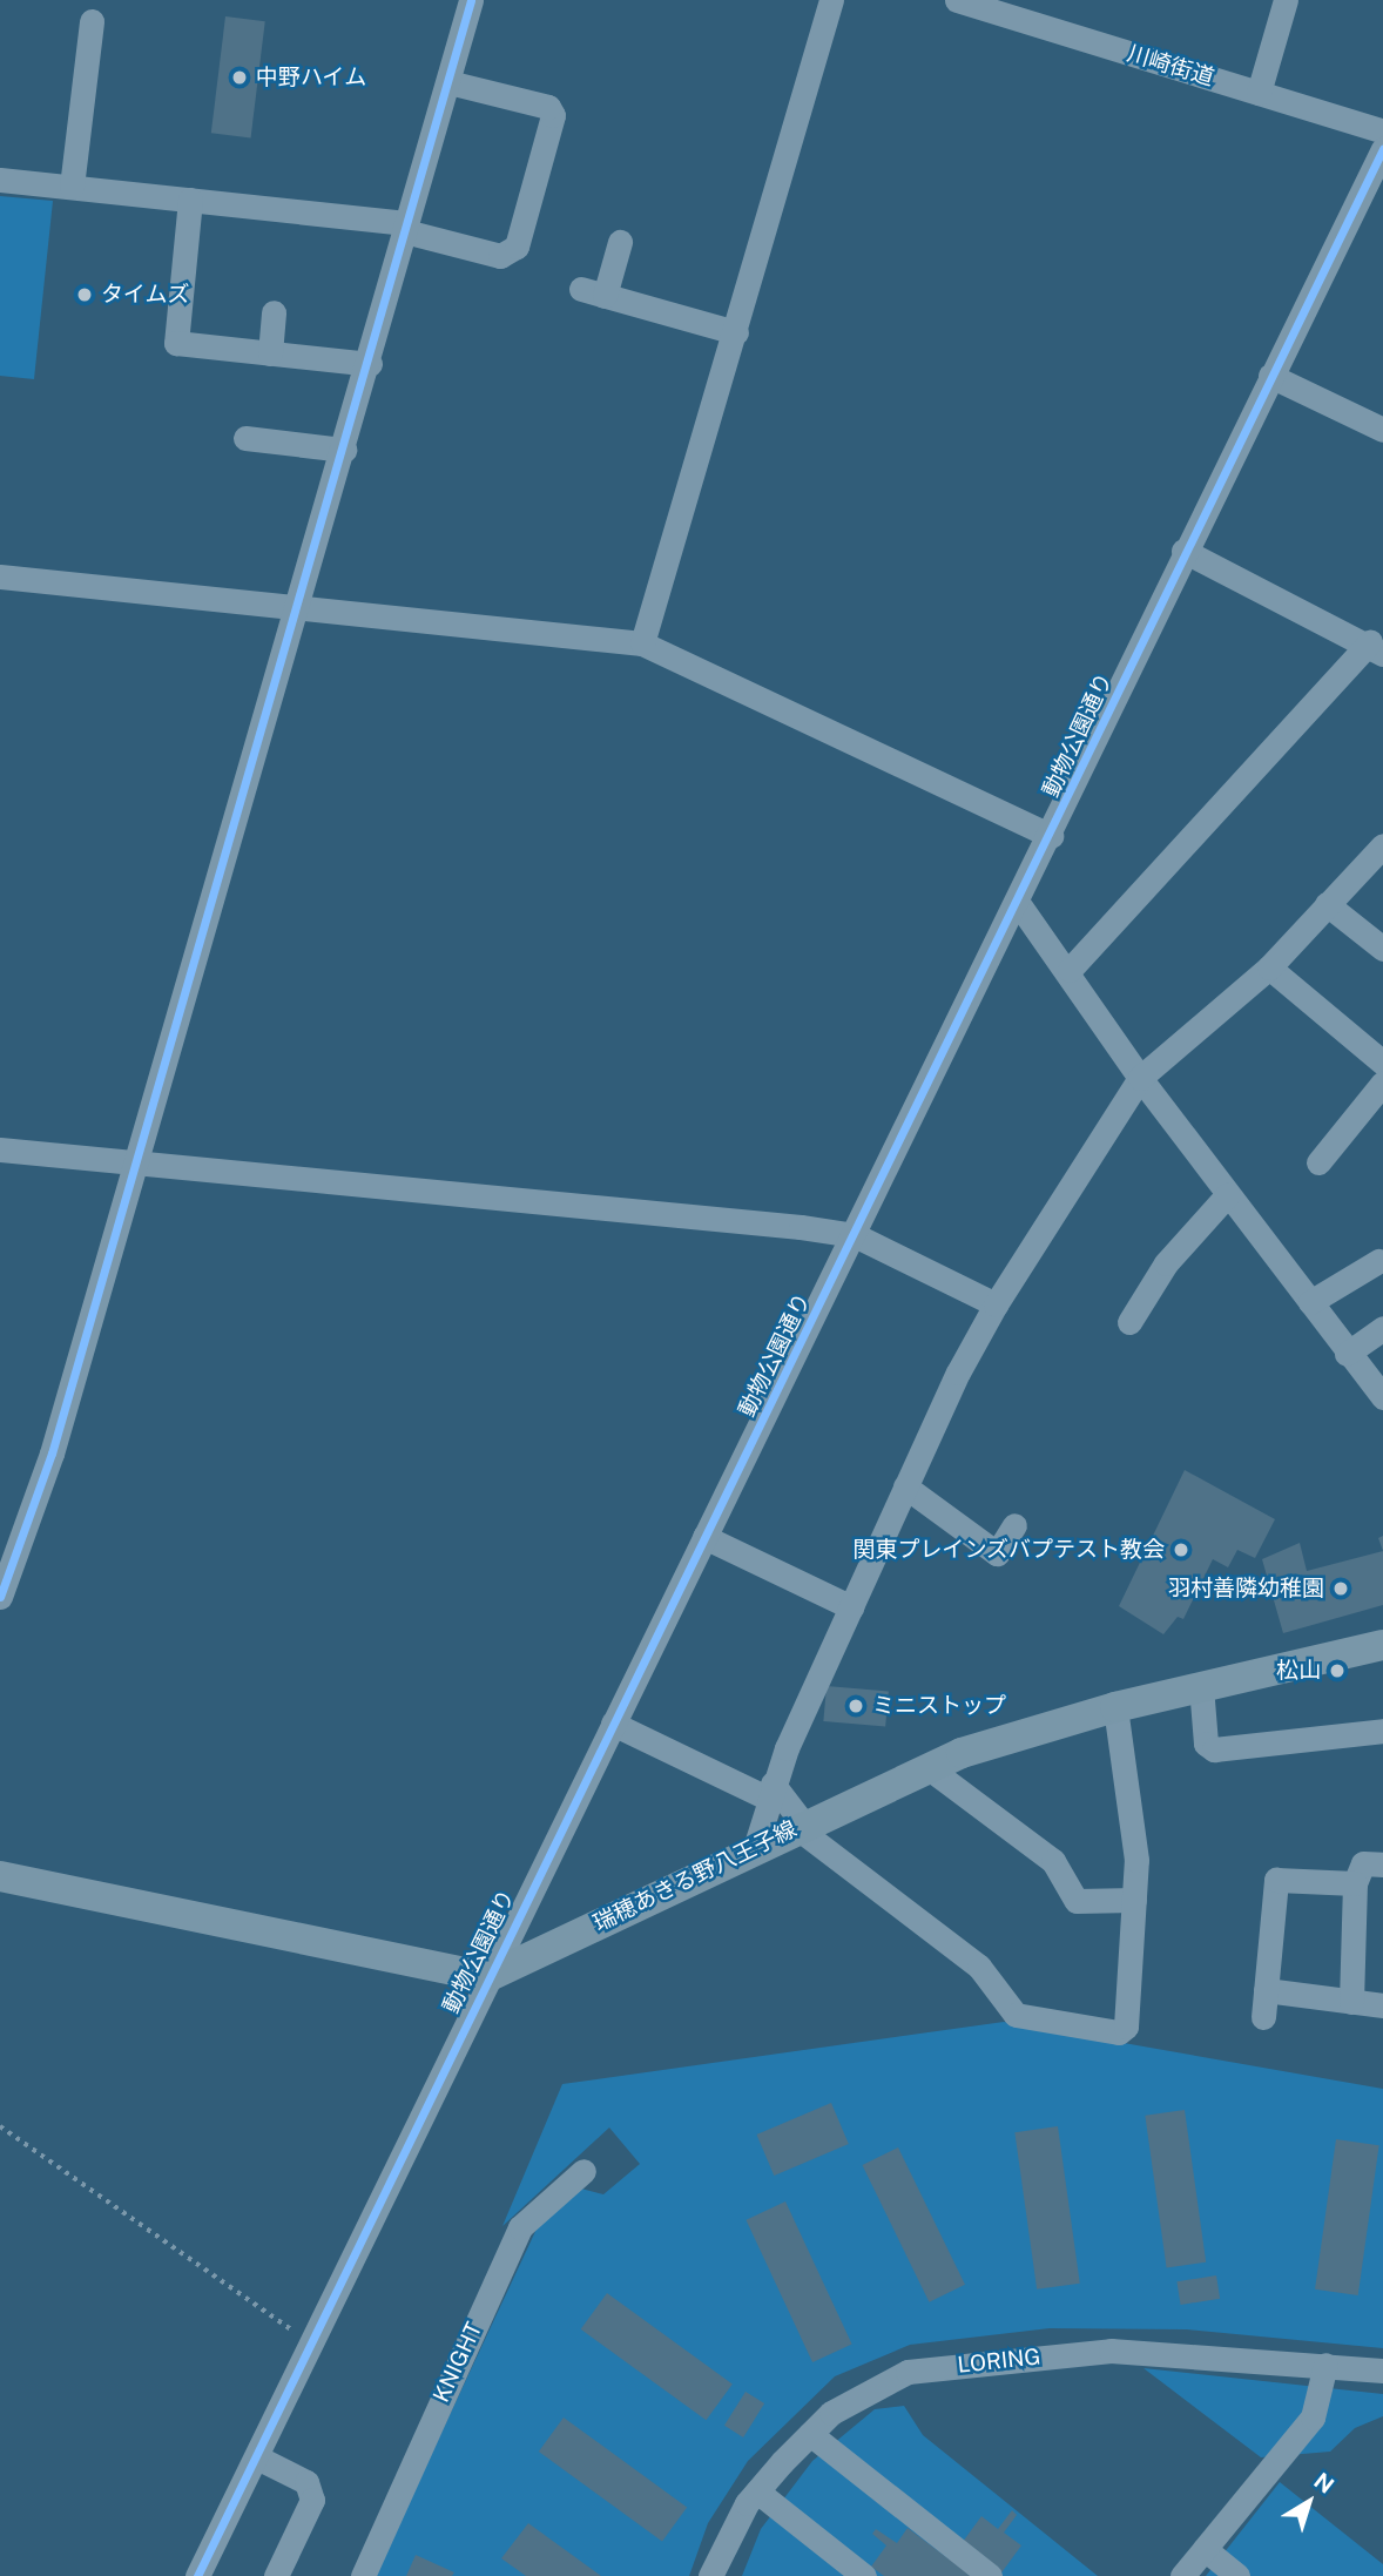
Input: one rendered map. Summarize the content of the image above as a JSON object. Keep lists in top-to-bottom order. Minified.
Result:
{"streets":{"main road":["瑞穂あきる野八王子線"],"street":["川崎街道","動物公園通り","LORING","KNIGHT"]},"crossings":[["動物公園通り","瑞穂あきる野八王子線"]],"places":["中野ハイム","タイムズ","関東プレインズバプテスト教会","羽村善隣幼稚園","松山","ミニストップ"],"north":"top right"}
